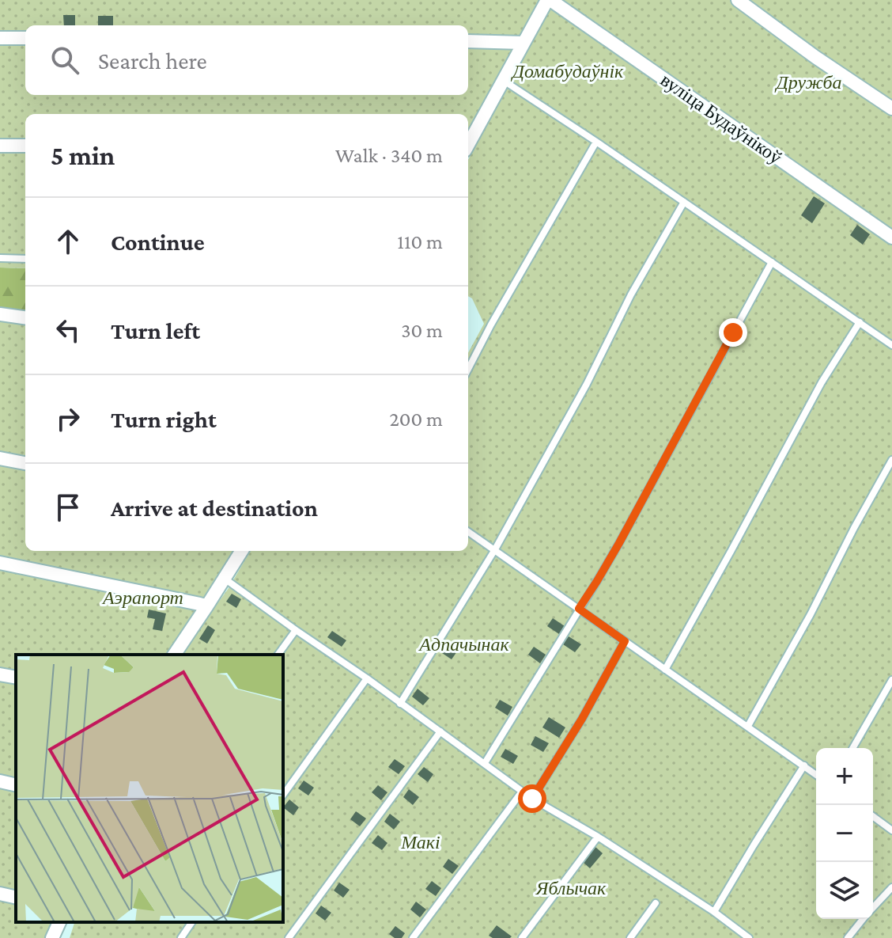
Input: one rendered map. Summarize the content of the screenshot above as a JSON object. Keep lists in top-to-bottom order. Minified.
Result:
{"streets":{"street":["вуліца Будаўнікоў"]},"parks":["Домабудаўнік","Дружба","Аэрапорт","Адпачынак","Макі","Яблычак"],"page":{"search":"Search here","heading":["5 min","Walk · 340 m"],"list":[["Continue","110 m"],["Turn left","30 m"],["Turn right","200 m"],"Arrive at destination"],"map_buttons":["+","−"]}}
